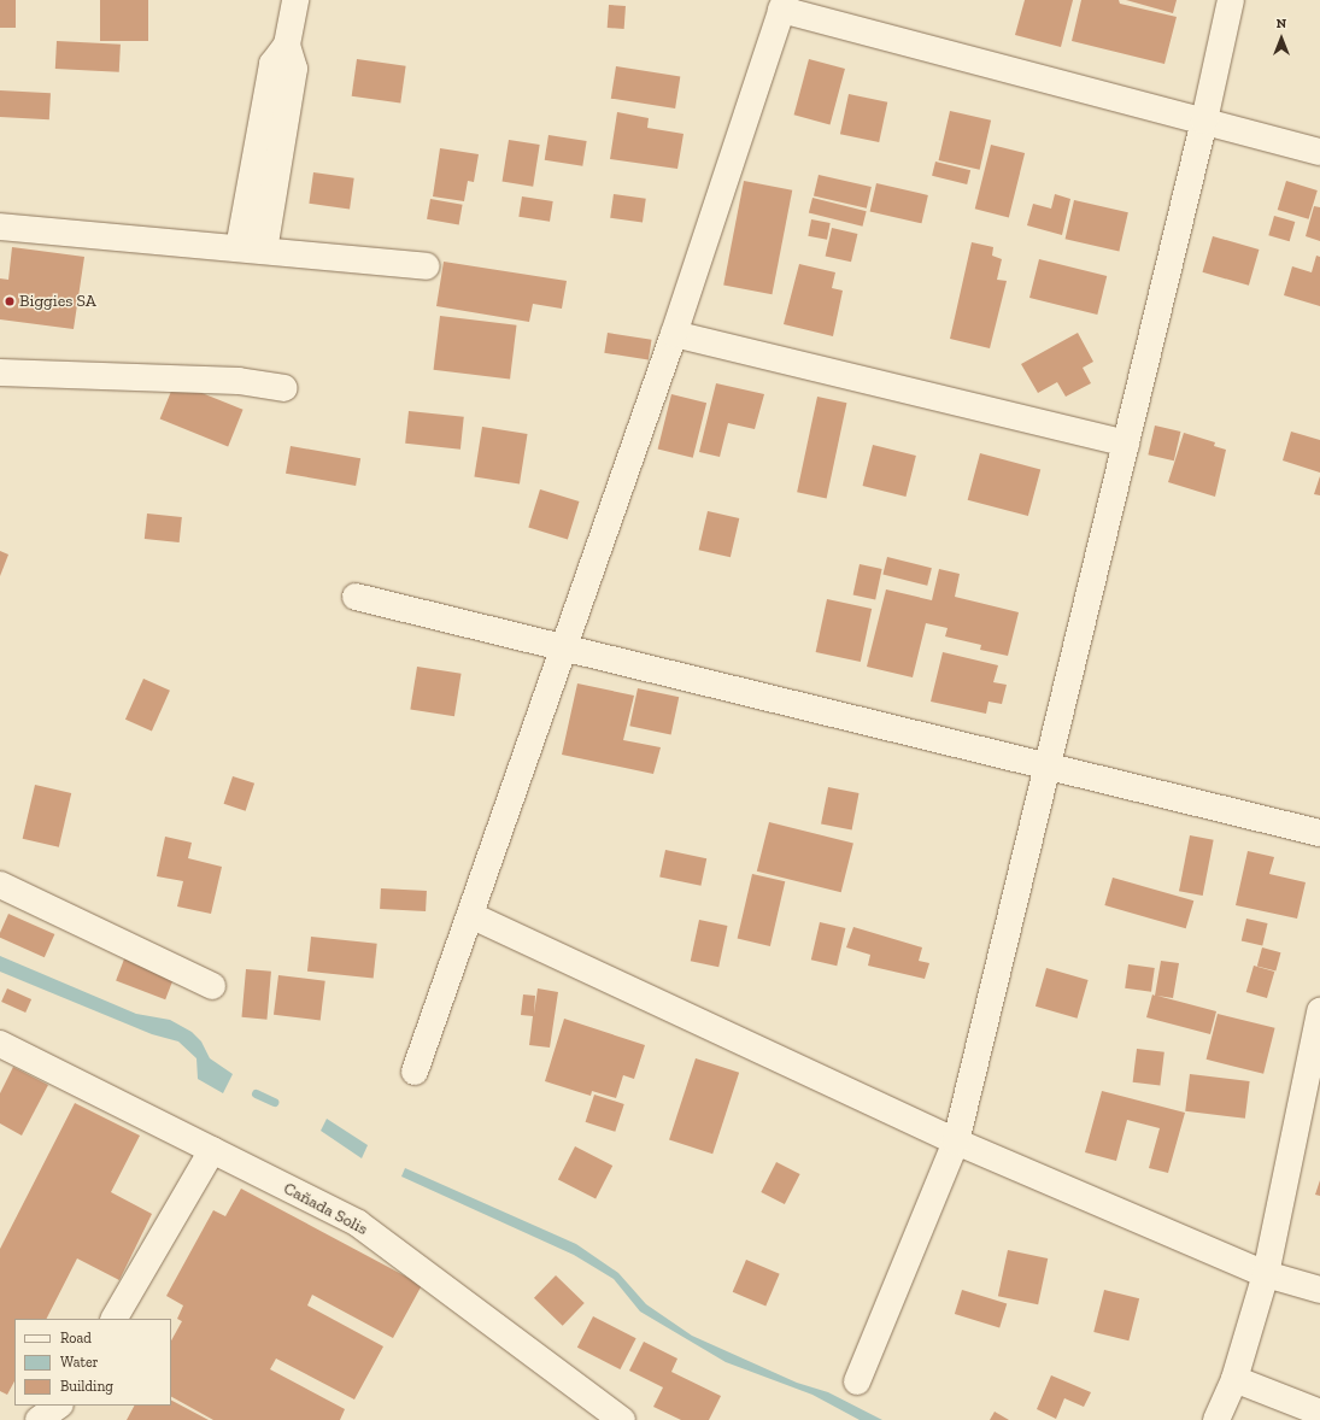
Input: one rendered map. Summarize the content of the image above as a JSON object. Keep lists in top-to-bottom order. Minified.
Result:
{"streets":{"street":["Cañada Solis"]},"places":["Biggies SA"],"legend":["Road","Water","Building"],"north":"top"}
